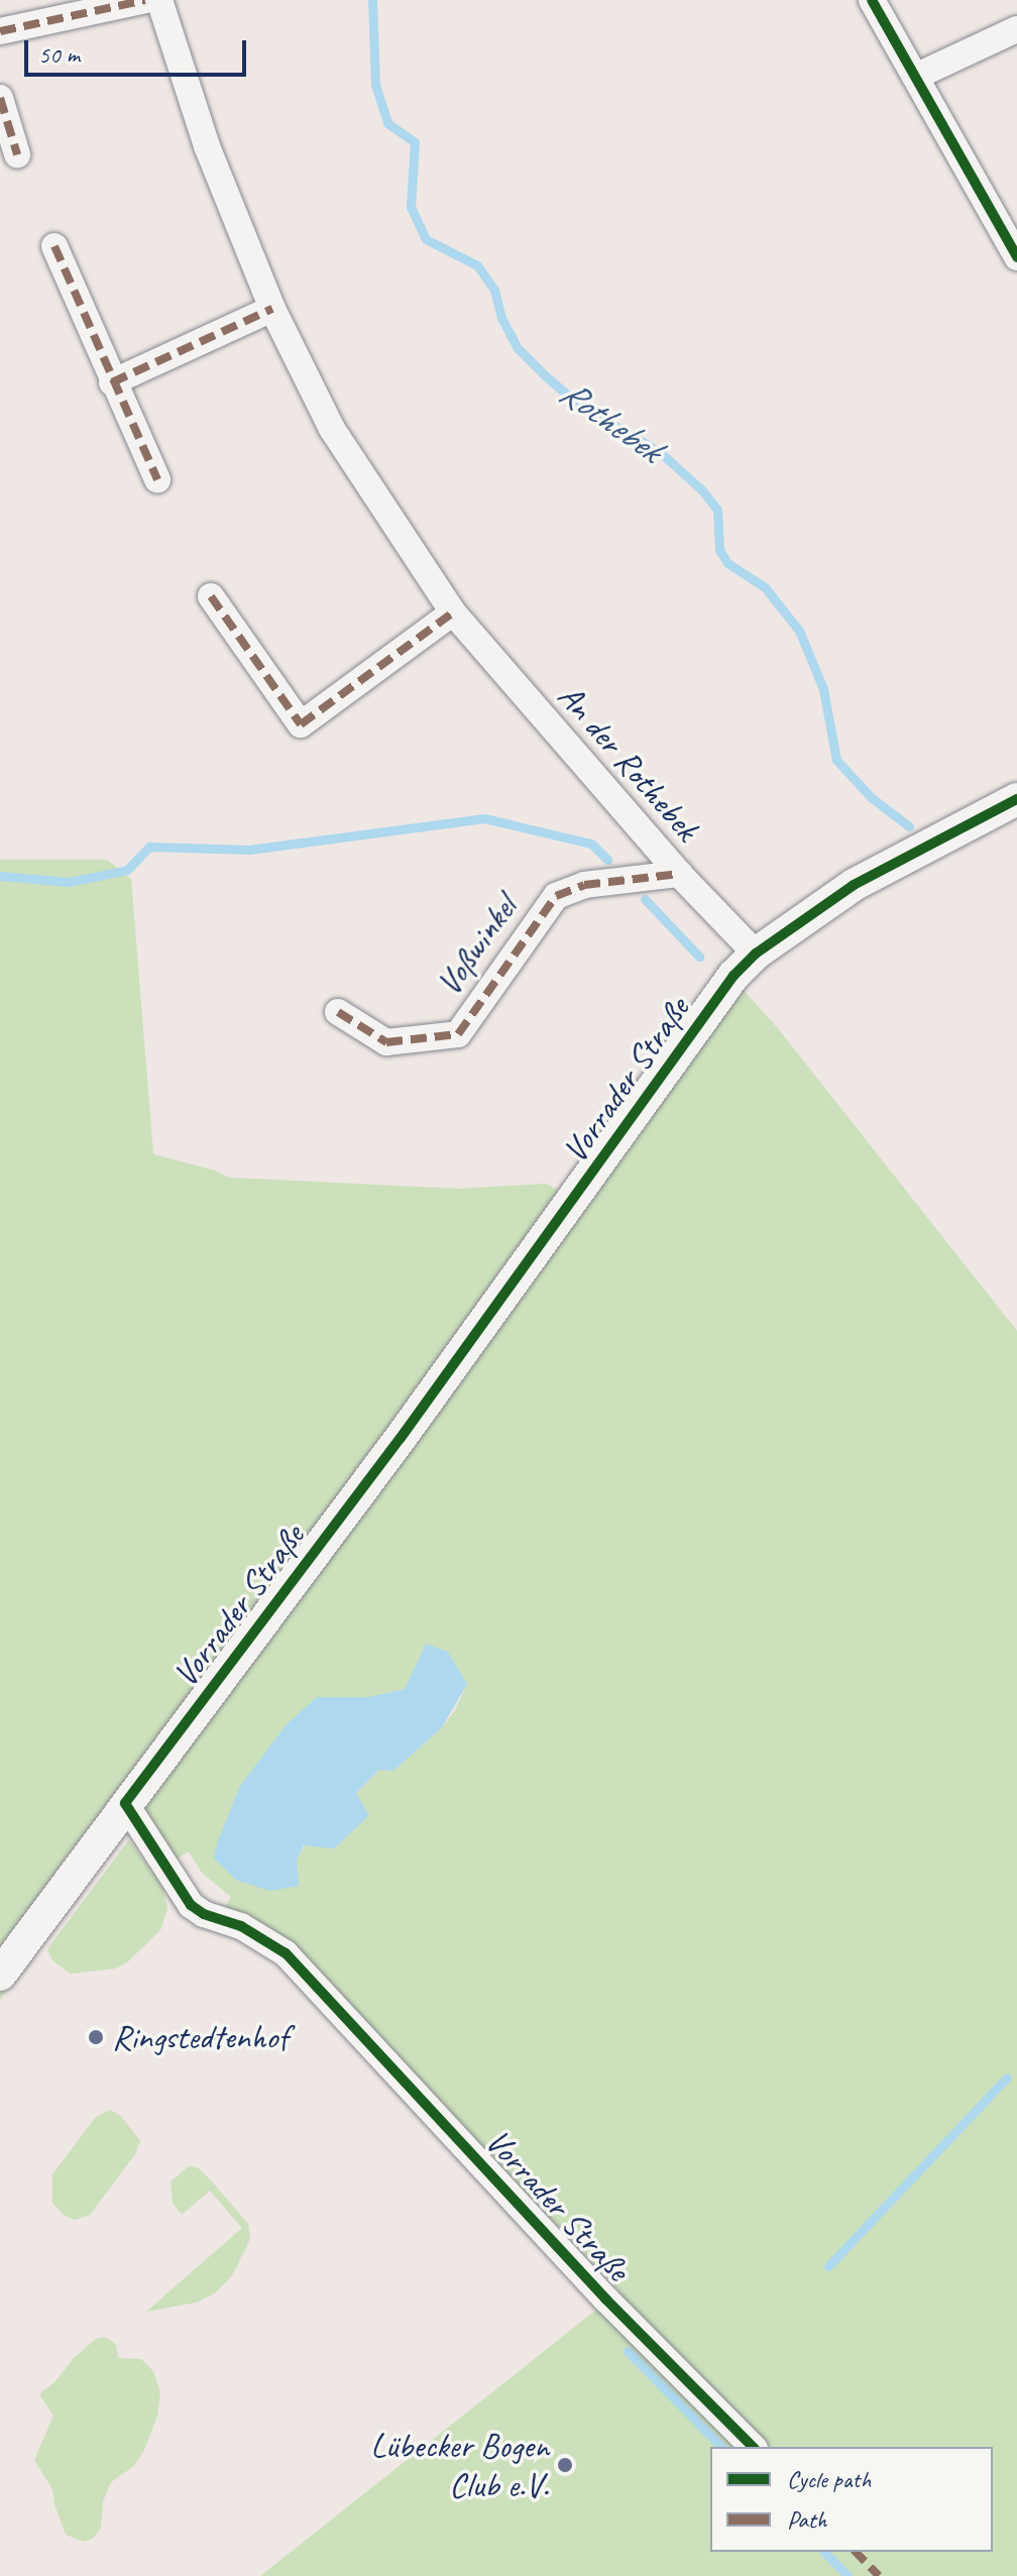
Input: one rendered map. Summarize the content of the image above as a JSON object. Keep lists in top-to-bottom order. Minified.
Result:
{"streets":{"street":["An der Rothebek","Voßwinkel","Vorrader Straße"]},"crossings":[["An der Rothebek","Voßwinkel"],["An der Rothebek","Vorrader Straße"]],"water":["Rothebek"],"places":["Ringstedtenhof","Lübecker Bogen Club e.V."],"legend":["Cycle path","Path"],"scale_bar":"50 m"}
